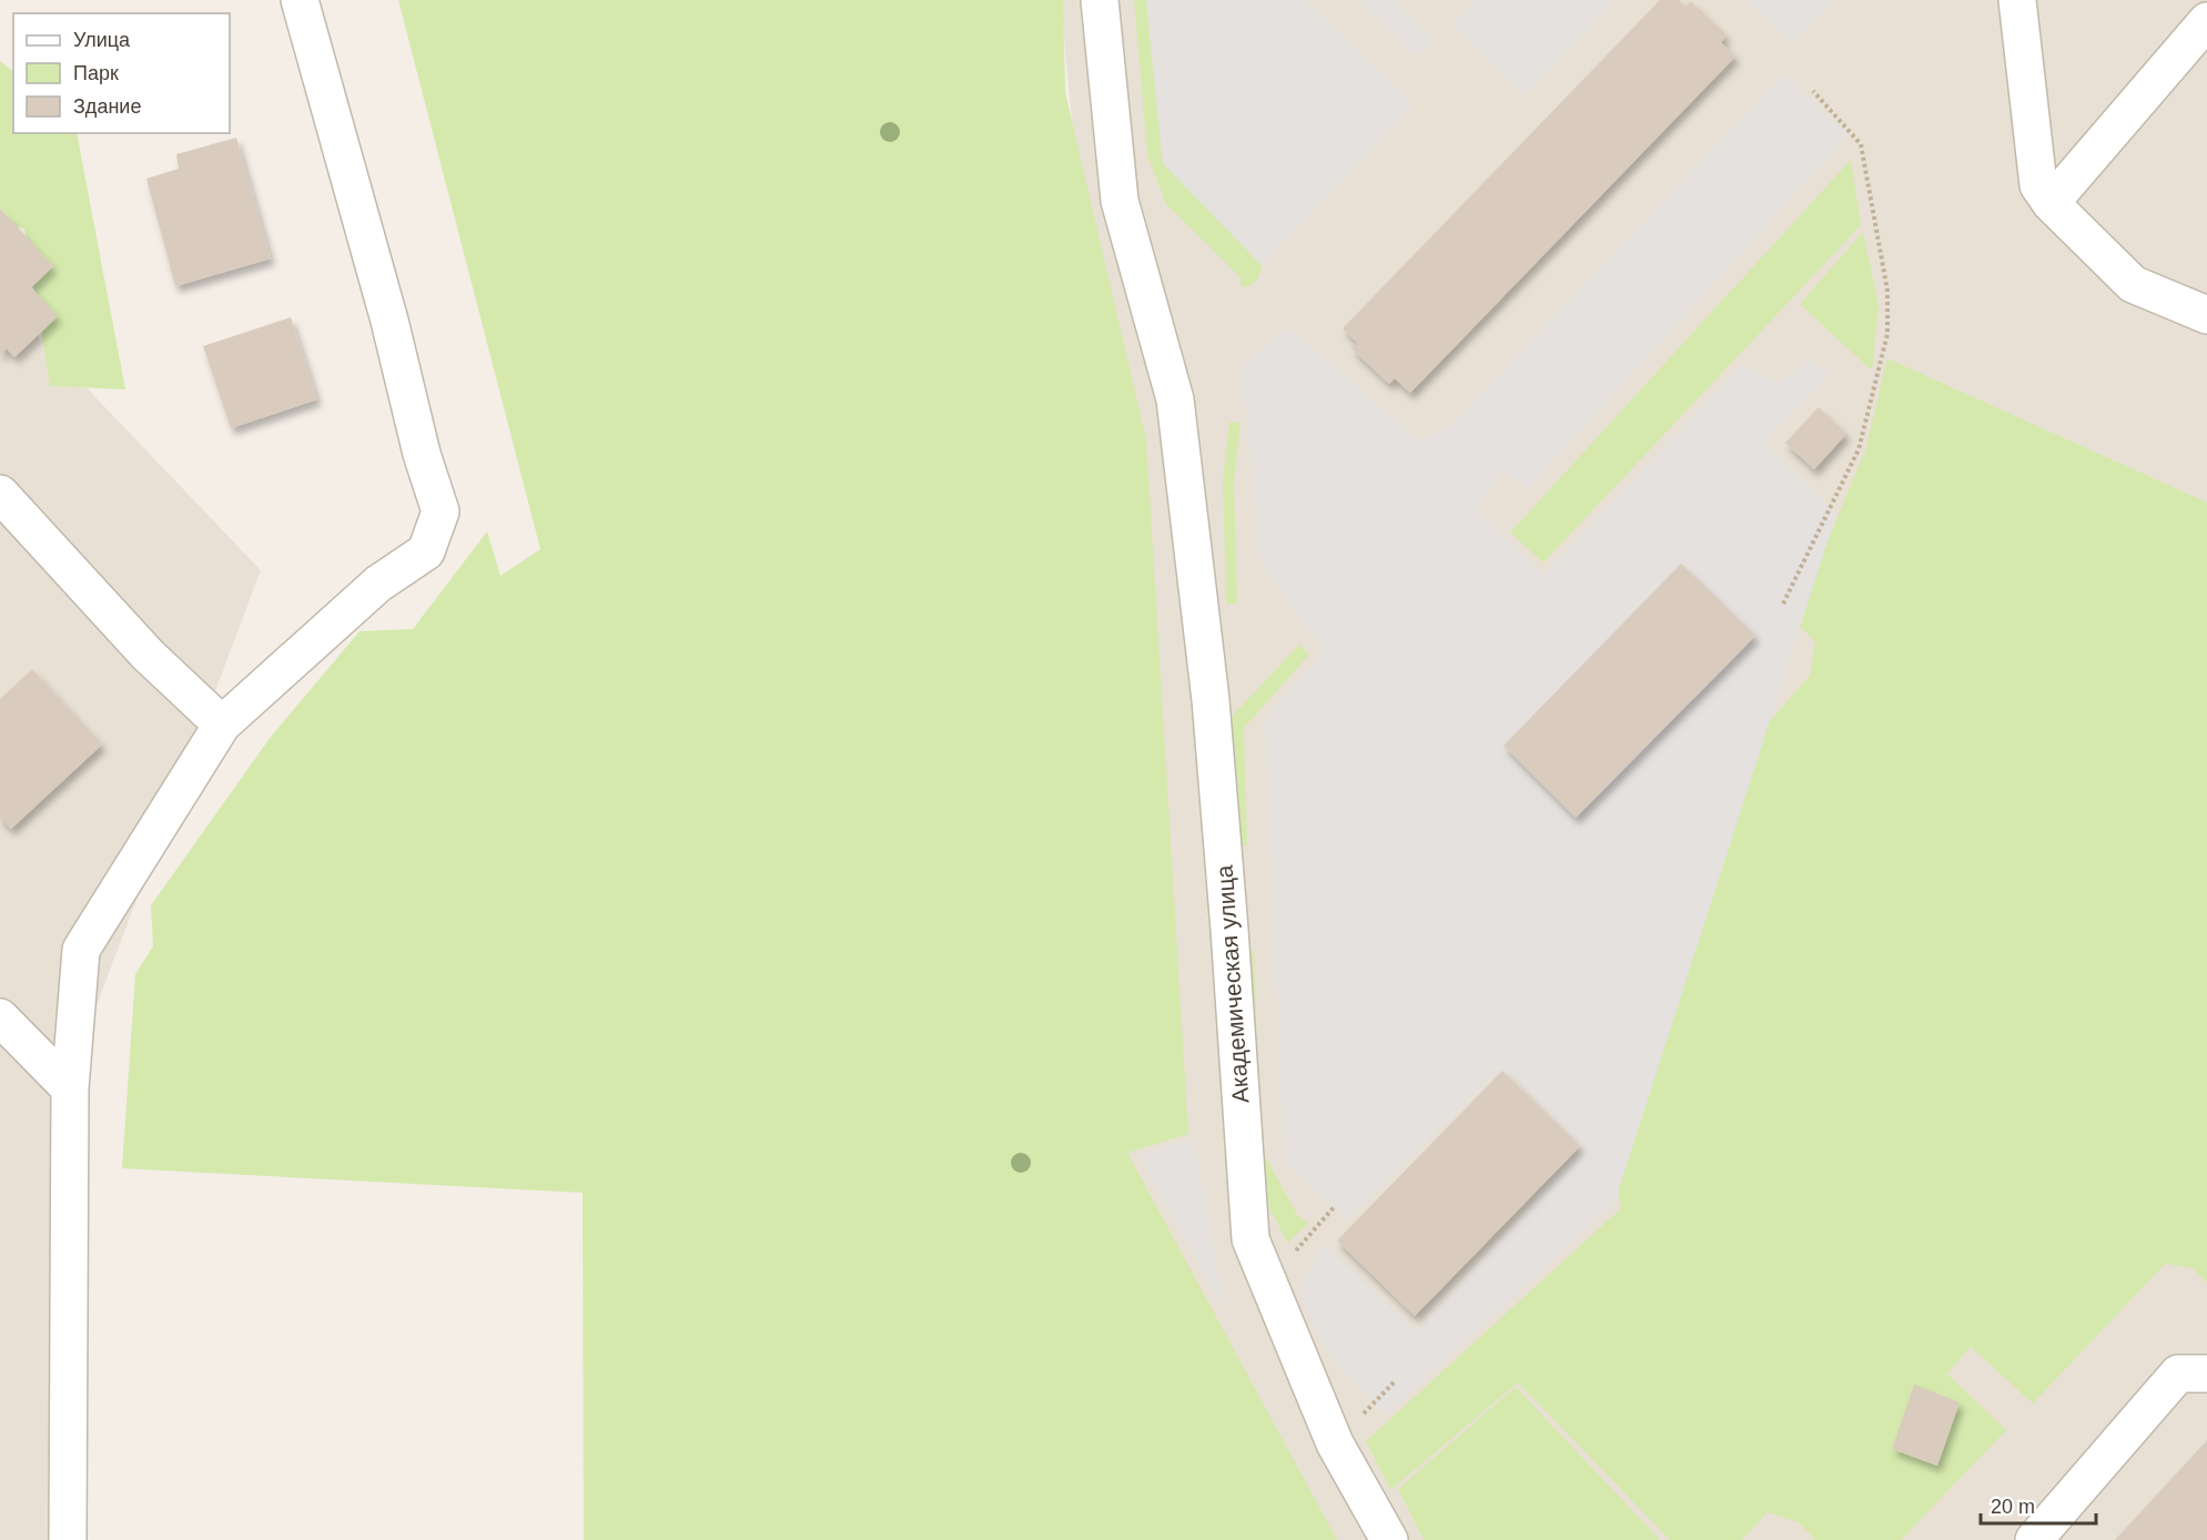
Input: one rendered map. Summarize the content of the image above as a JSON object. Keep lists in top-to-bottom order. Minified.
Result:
{"streets":{"street":["Академическая улица"]},"legend":["Улица","Парк","Здание"],"scale_bar":"20 m"}
